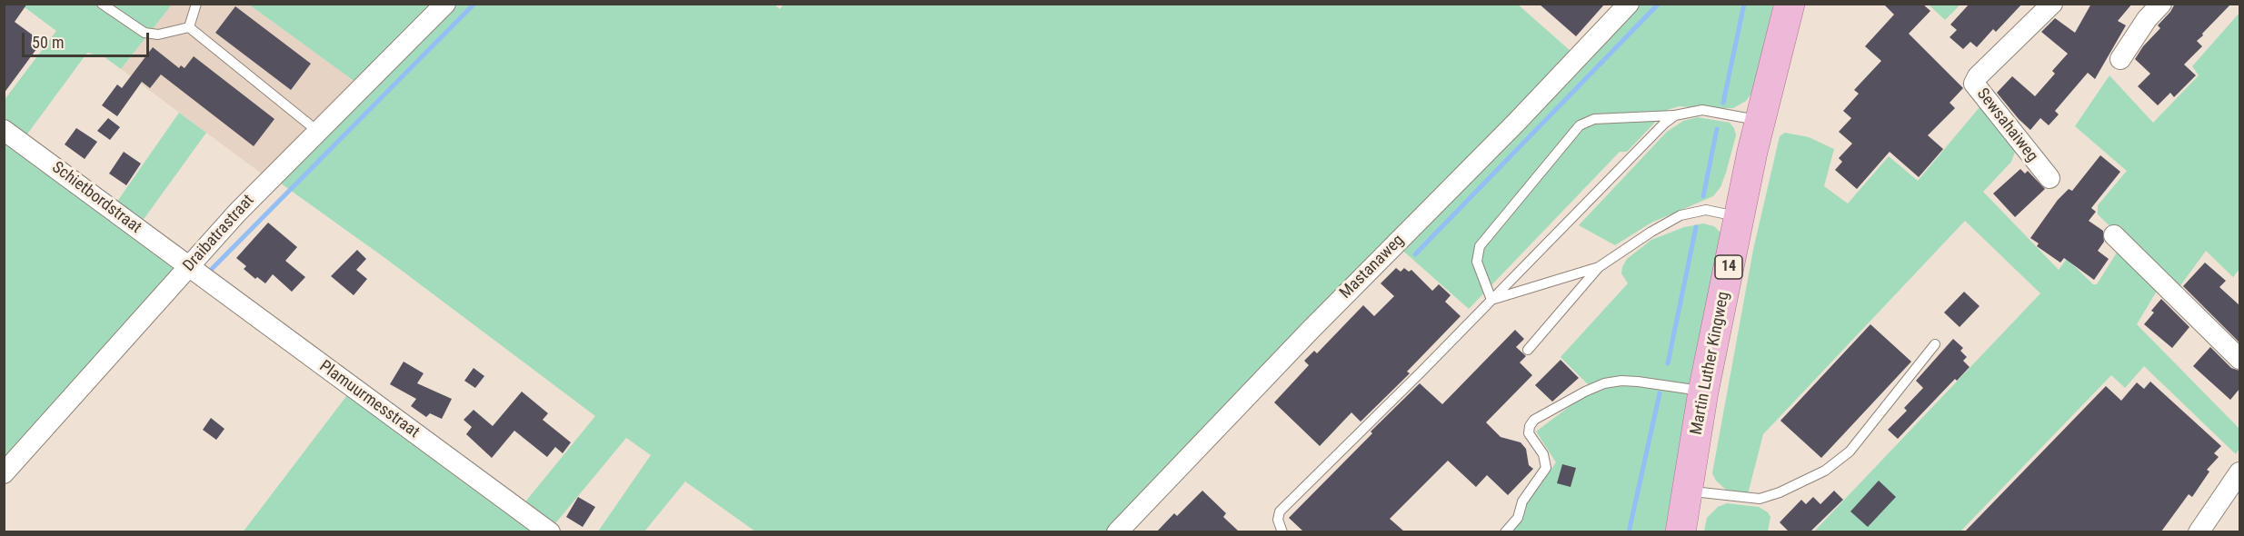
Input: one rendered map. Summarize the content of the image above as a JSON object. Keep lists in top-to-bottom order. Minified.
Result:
{"streets":{"main road":["14","Martin Luther Kingweg"],"street":["Sewsahaiweg","Schietbordstraat","Draibatrastraat","Mastanaweg","Plamuurmesstraat"]},"crossings":[["Schietbordstraat","Draibatrastraat"],["Schietbordstraat","Plamuurmesstraat"],["Draibatrastraat","Plamuurmesstraat"]],"scale_bar":"50 m"}
